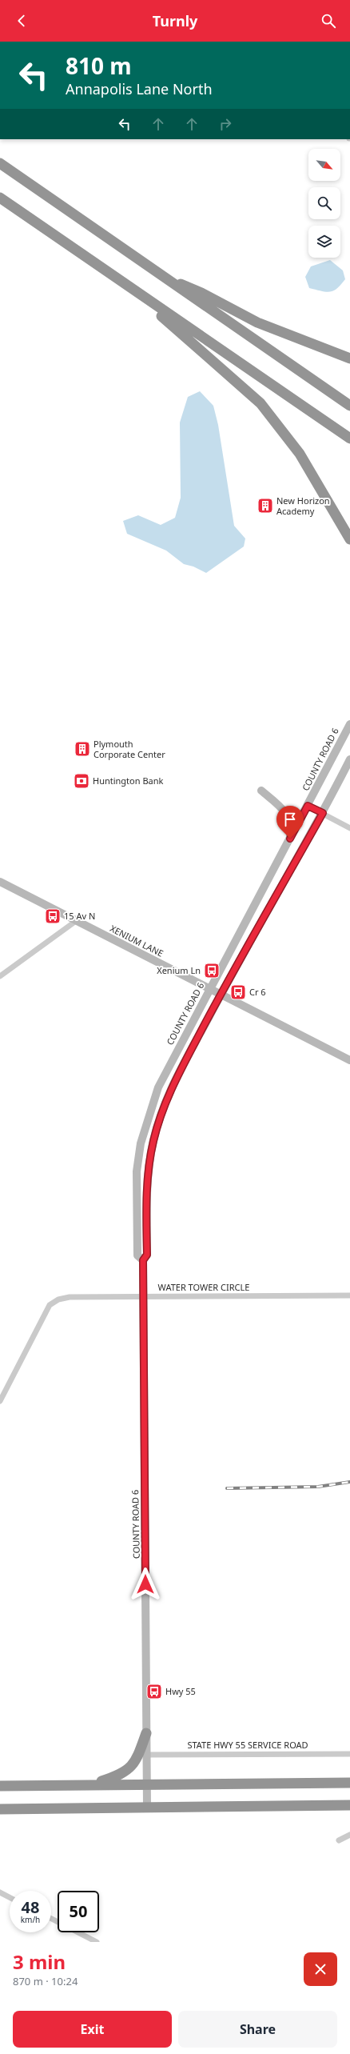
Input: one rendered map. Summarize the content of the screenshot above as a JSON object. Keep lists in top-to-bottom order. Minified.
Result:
{"streets":{"main road":["COUNTY ROAD 6","XENIUM LANE"],"street":["WATER TOWER CIRCLE","STATE HWY 55 SERVICE ROAD"]},"crossings":[["COUNTY ROAD 6","XENIUM LANE"],["COUNTY ROAD 6","WATER TOWER CIRCLE"],["COUNTY ROAD 6","STATE HWY 55 SERVICE ROAD"]],"places":{"building":["New Horizon Academy","Plymouth Corporate Center"],"bank":["Huntington Bank"],"bus stop":["15 Av N","Xenium Ln","Cr 6","Hwy 55"]},"north":"bottom right","page":{"header":"Turnly","turn":["810 m","Annapolis Lane North"],"speed":"48 km/h","limit":"50","heading":["3 min","870 m · 10:24"],"buttons":["Exit","Share"]}}
